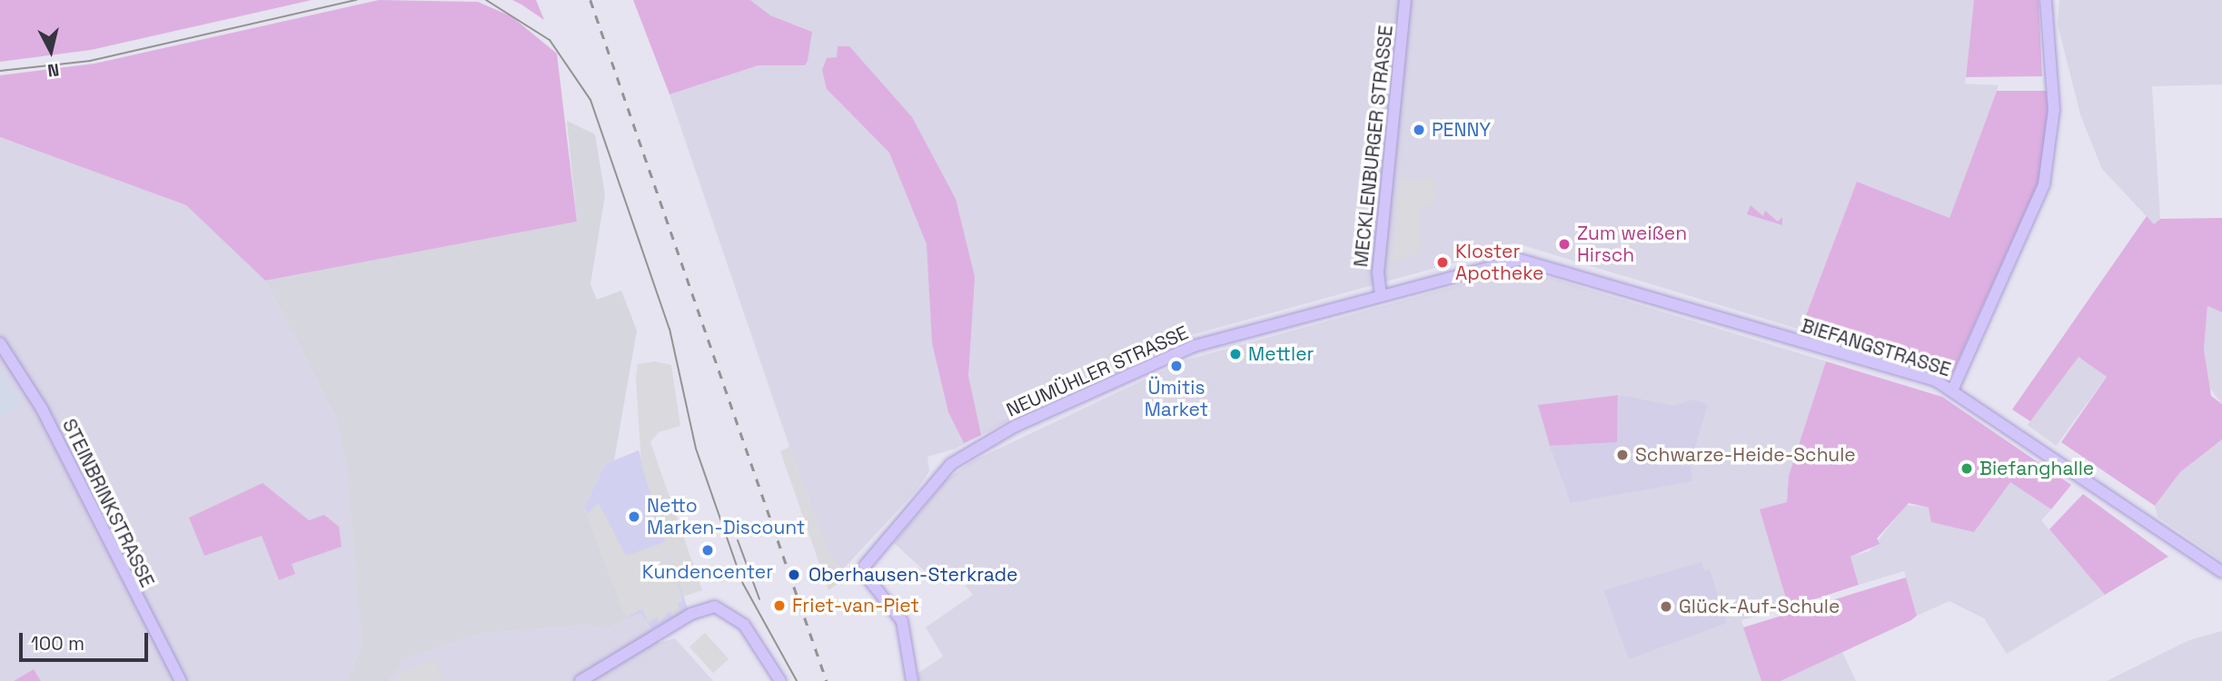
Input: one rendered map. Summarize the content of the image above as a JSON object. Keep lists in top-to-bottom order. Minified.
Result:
{"streets":{"main road":["MECKLENBURGER STRASSE","BIEFANGSTRASSE","NEUMÜHLER STRASSE","STEINBRINKSTRASSE"]},"crossings":[["MECKLENBURGER STRASSE","NEUMÜHLER STRASSE"],["BIEFANGSTRASSE","NEUMÜHLER STRASSE"]],"places":["PENNY","Zum weißen Hirsch","Kloster Apotheke","Mettler","Ümitis Market","Schwarze-Heide-Schule","Biefanghalle","Netto Marken-Discount","Kundencenter","Oberhausen-Sterkrade","Friet-van-Piet","Glück-Auf-Schule"],"scale_bar":"100 m","north":"bottom"}
